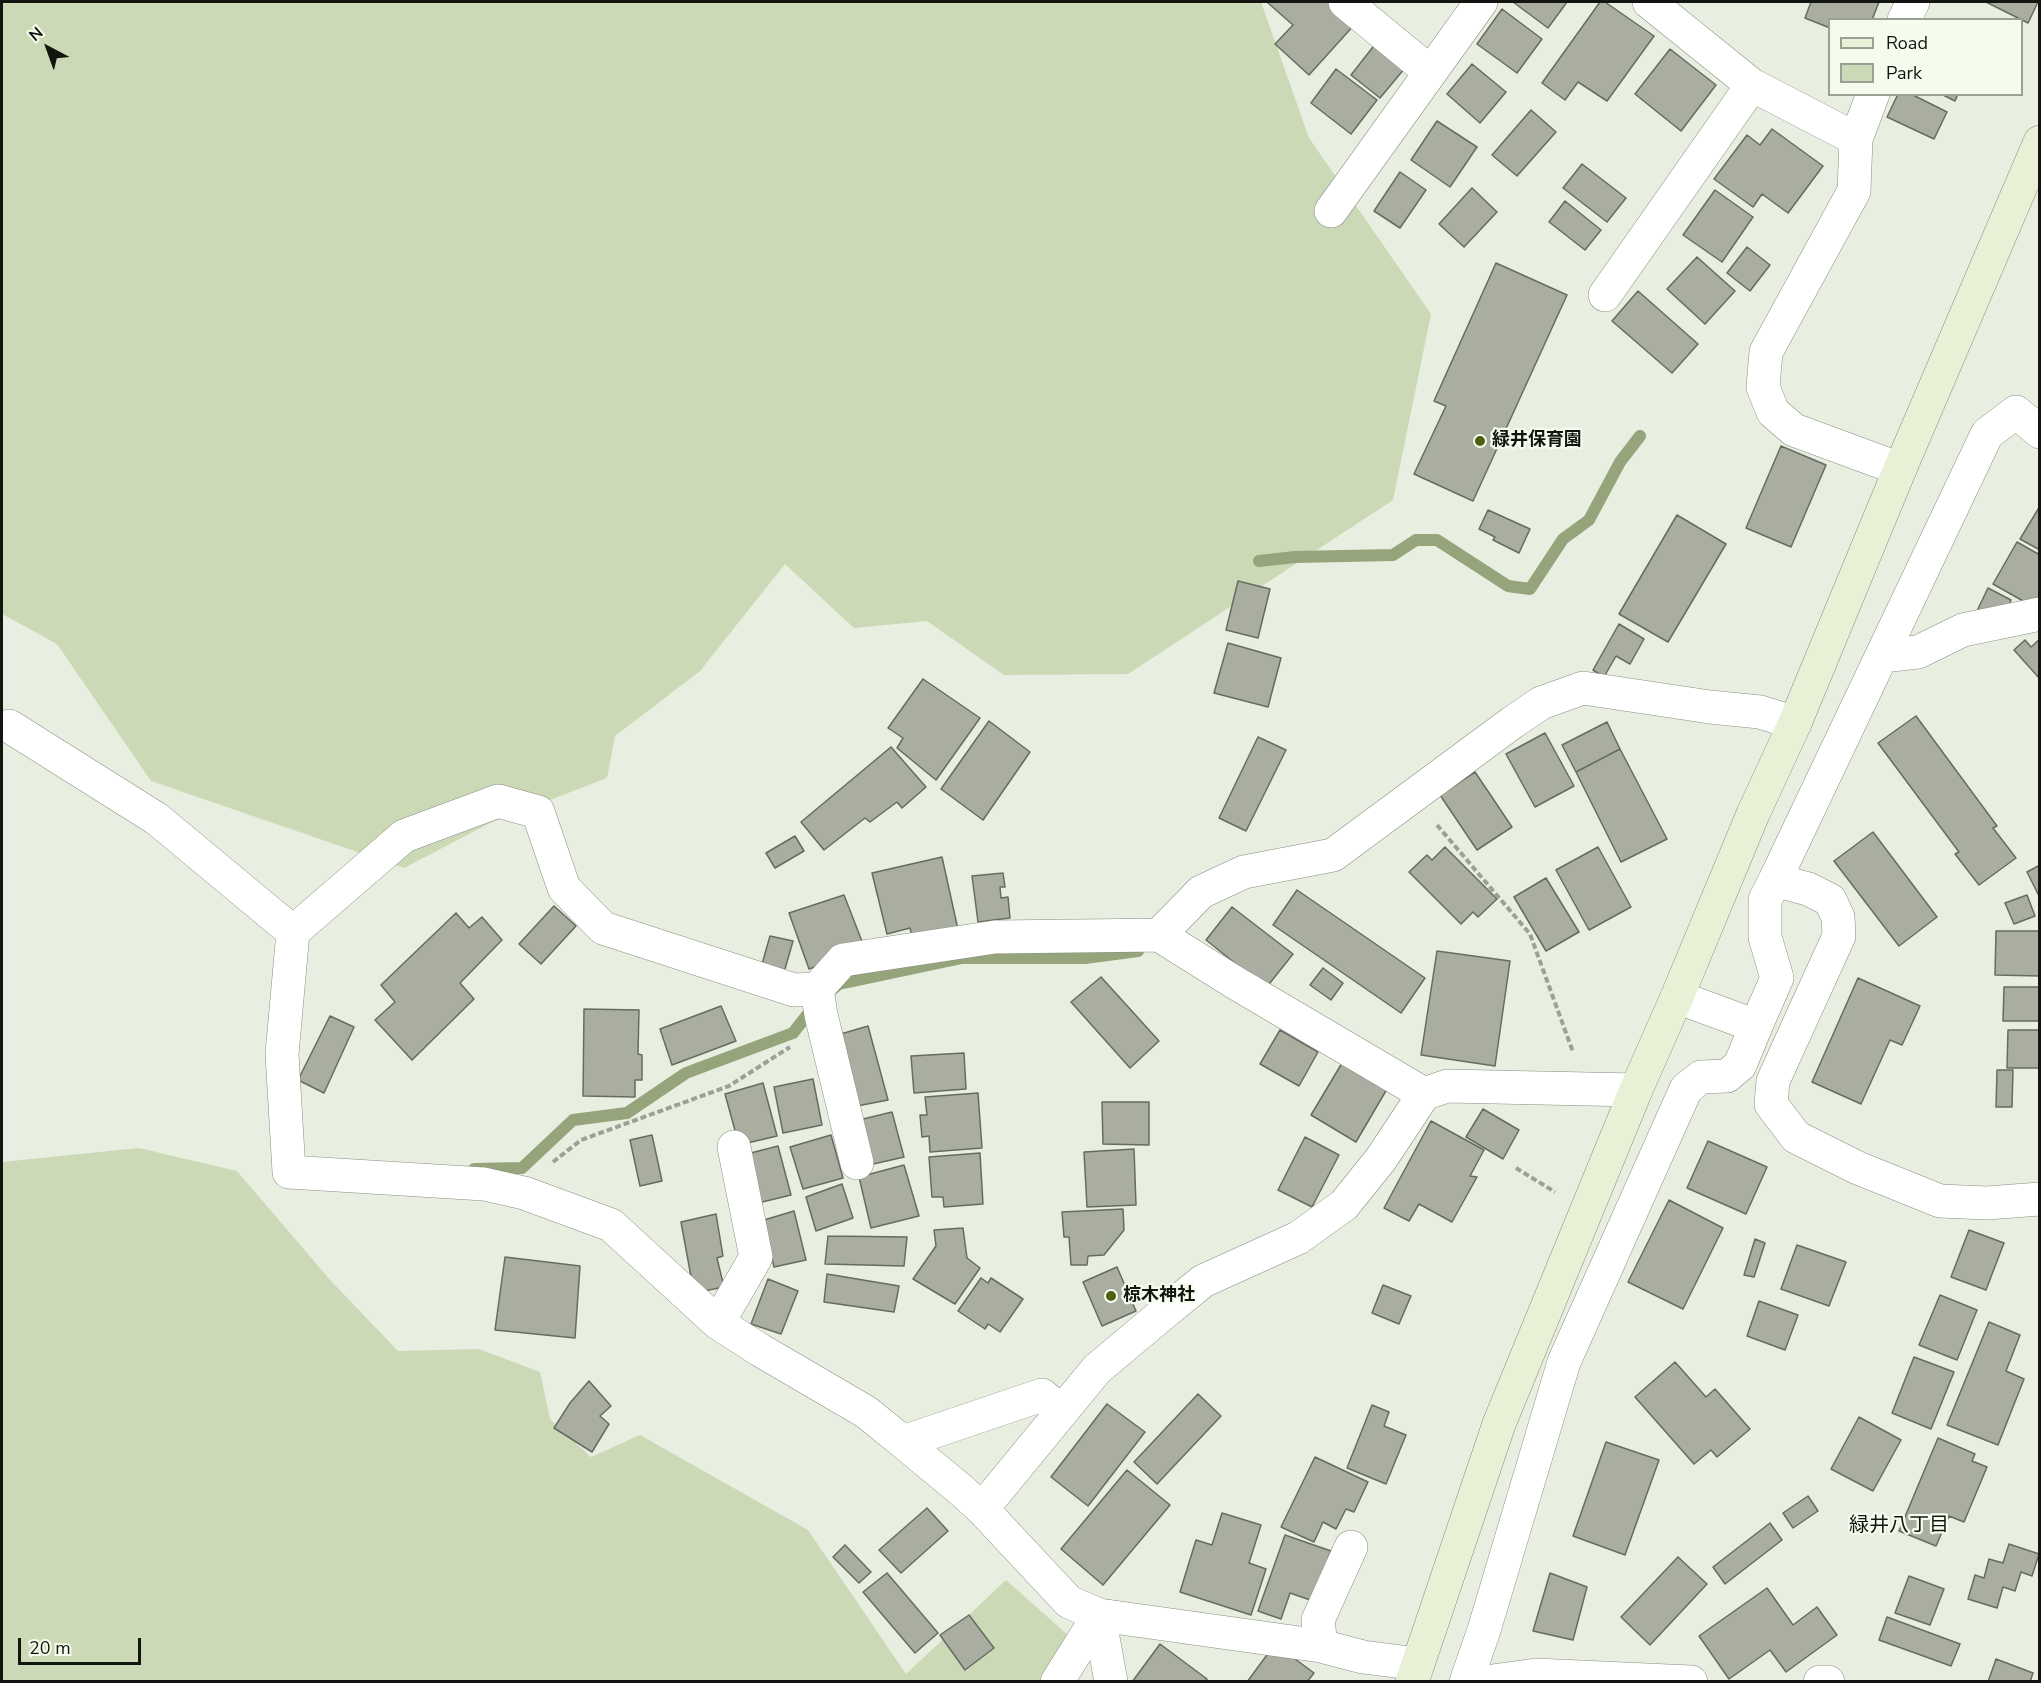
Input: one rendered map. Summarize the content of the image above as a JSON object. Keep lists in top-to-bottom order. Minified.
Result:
{"districts":["緑井八丁目"],"places":["緑井保育園","椋木神社"],"legend":["Road","Park"],"scale_bar":"20 m","north":"top left"}
